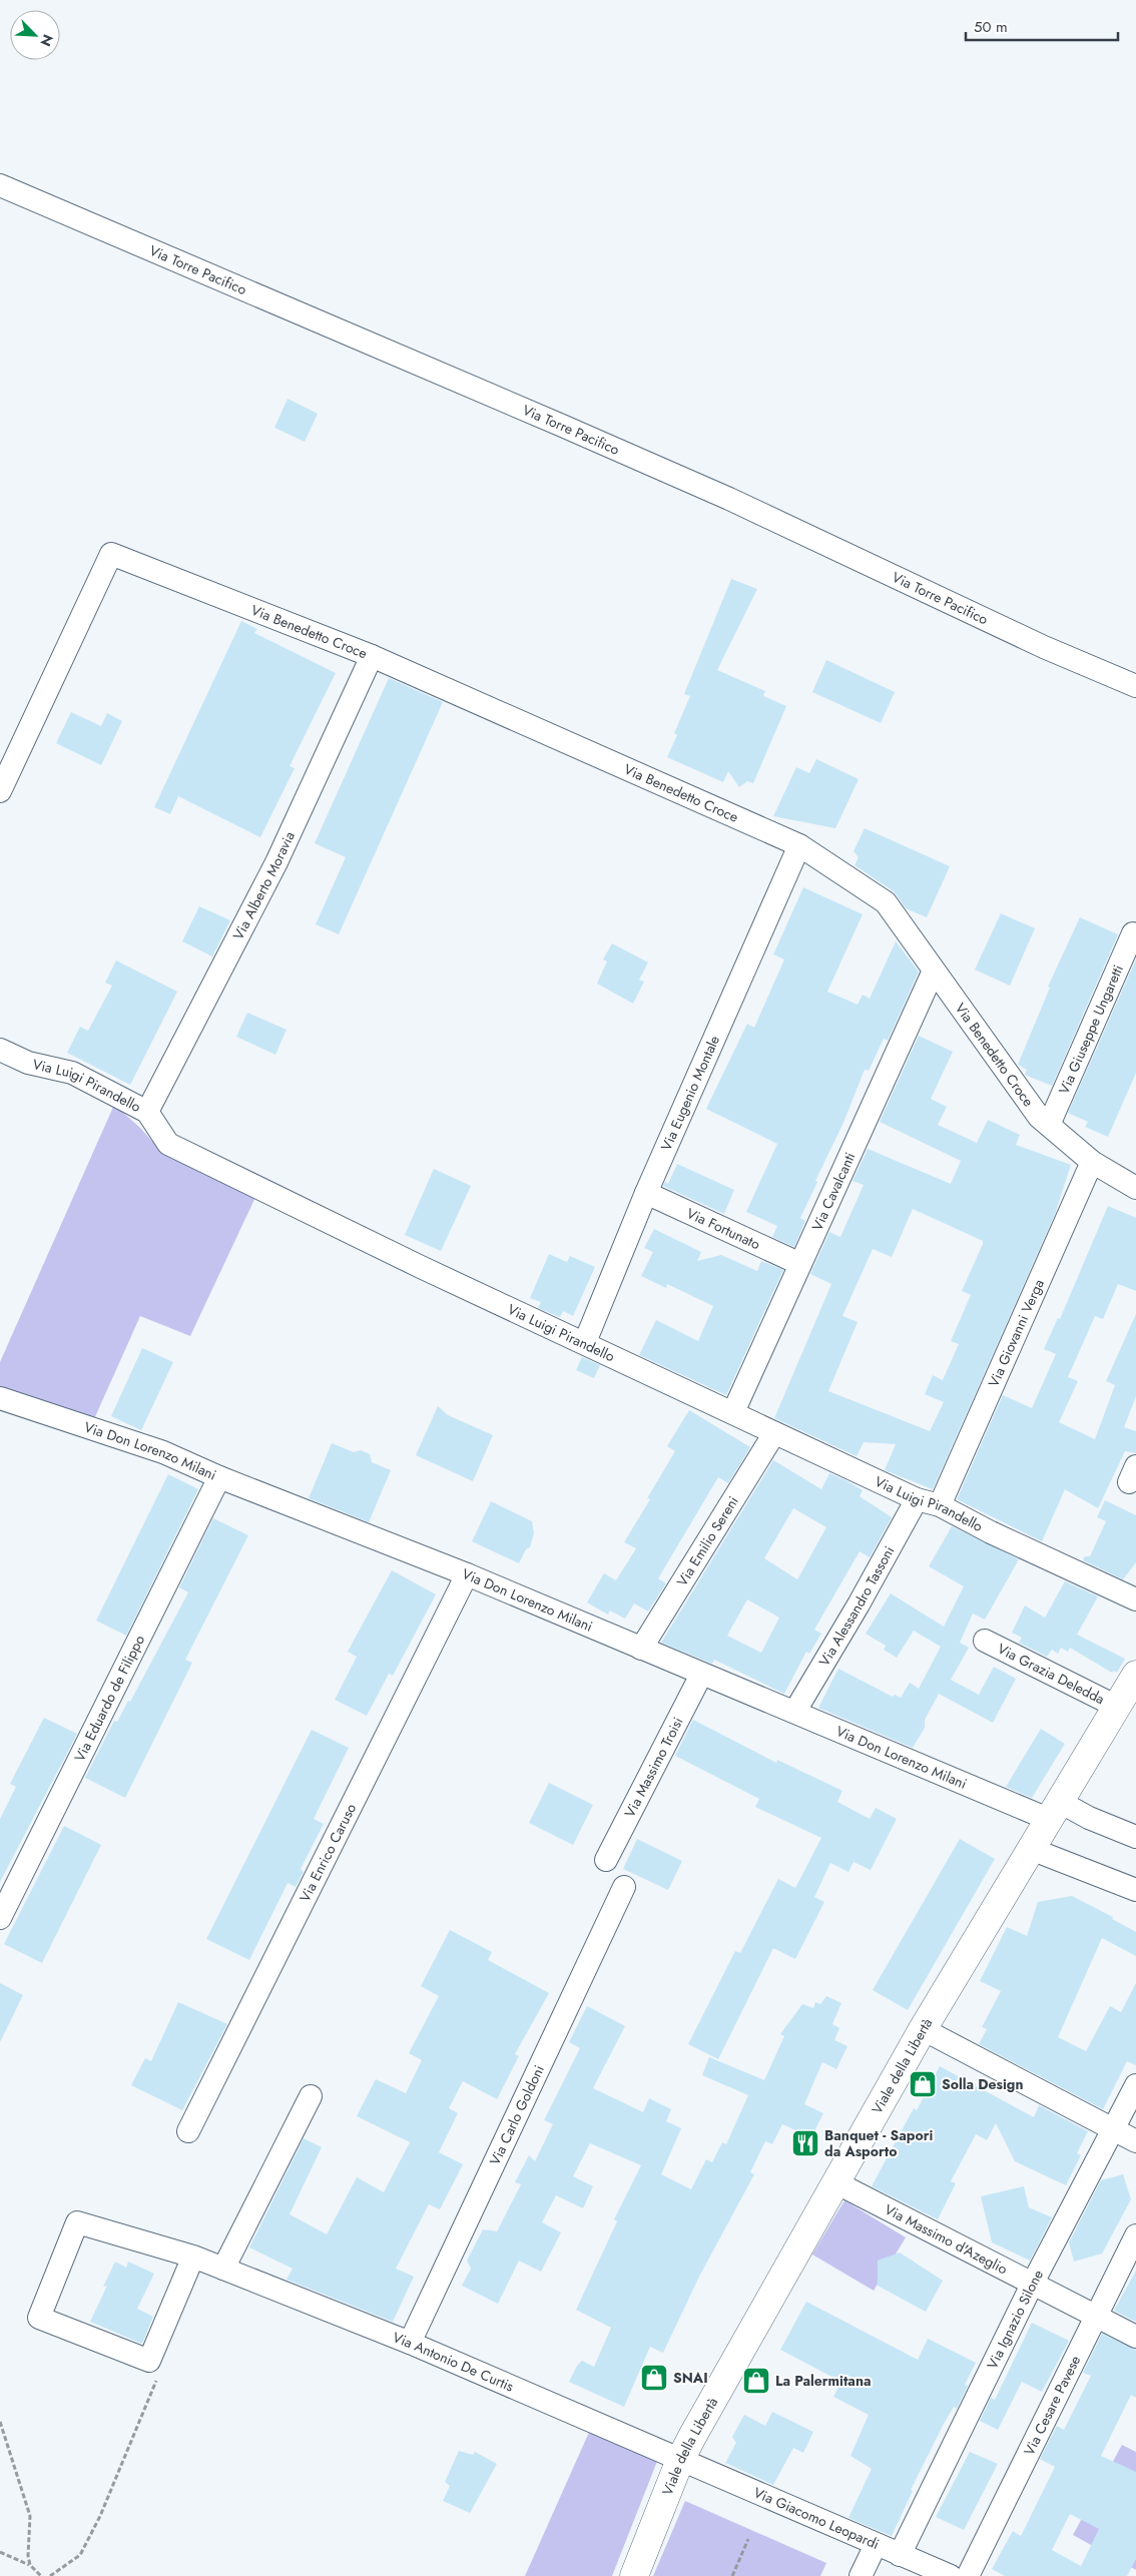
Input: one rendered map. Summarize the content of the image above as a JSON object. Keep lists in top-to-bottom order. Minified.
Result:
{"streets":{"main road":["Viale della Libertà"],"street":["Via Torre Pacifico","Via Benedetto Croce","Via Alberto Moravia","Via Giuseppe Ungaretti","Via Luigi Pirandello","Via Eugenio Montale","Via Cavalcanti","Via Fortunato","Via Giovanni Verga","Via Don Lorenzo Milani","Via Emilio Sereni","Via Alessandro Tassoni","Via Grazia Deledda","Via Eduardo de Filippo","Via Massimo Troisi","Via Enrico Caruso","Via Carlo Goldoni","Via Massimo d'Azeglio","Via Ignazio Silone","Via Antonio De Curtis","Via Cesare Pavese","Via Giacomo Leopardi"]},"crossings":[["Via Benedetto Croce","Via Alberto Moravia"],["Via Benedetto Croce","Via Giuseppe Ungaretti"],["Via Benedetto Croce","Via Eugenio Montale"],["Via Benedetto Croce","Via Cavalcanti"],["Via Benedetto Croce","Via Giovanni Verga"],["Via Alberto Moravia","Via Luigi Pirandello"],["Via Luigi Pirandello","Via Eugenio Montale"],["Via Luigi Pirandello","Via Cavalcanti"],["Via Luigi Pirandello","Via Giovanni Verga"],["Via Luigi Pirandello","Via Emilio Sereni"],["Via Luigi Pirandello","Via Alessandro Tassoni"],["Via Eugenio Montale","Via Fortunato"],["Via Cavalcanti","Via Fortunato"],["Via Don Lorenzo Milani","Via Emilio Sereni"],["Via Don Lorenzo Milani","Via Alessandro Tassoni"],["Via Don Lorenzo Milani","Via Eduardo de Filippo"],["Via Don Lorenzo Milani","Via Massimo Troisi"],["Via Don Lorenzo Milani","Via Enrico Caruso"],["Via Don Lorenzo Milani","Viale della Libertà"],["Via Grazia Deledda","Viale della Libertà"],["Viale della Libertà","Via Massimo d'Azeglio"],["Viale della Libertà","Via Antonio De Curtis"],["Viale della Libertà","Via Giacomo Leopardi"],["Via Carlo Goldoni","Via Antonio De Curtis"],["Via Massimo d'Azeglio","Via Ignazio Silone"],["Via Massimo d'Azeglio","Via Cesare Pavese"],["Via Ignazio Silone","Via Giacomo Leopardi"],["Via Antonio De Curtis","Via Giacomo Leopardi"]],"places":{"shop":["Solla Design","SNAI","La Palermitana"],"restaurant":["Banquet - Sapori da Asporto"]},"scale_bar":"50 m","north":"bottom right"}
